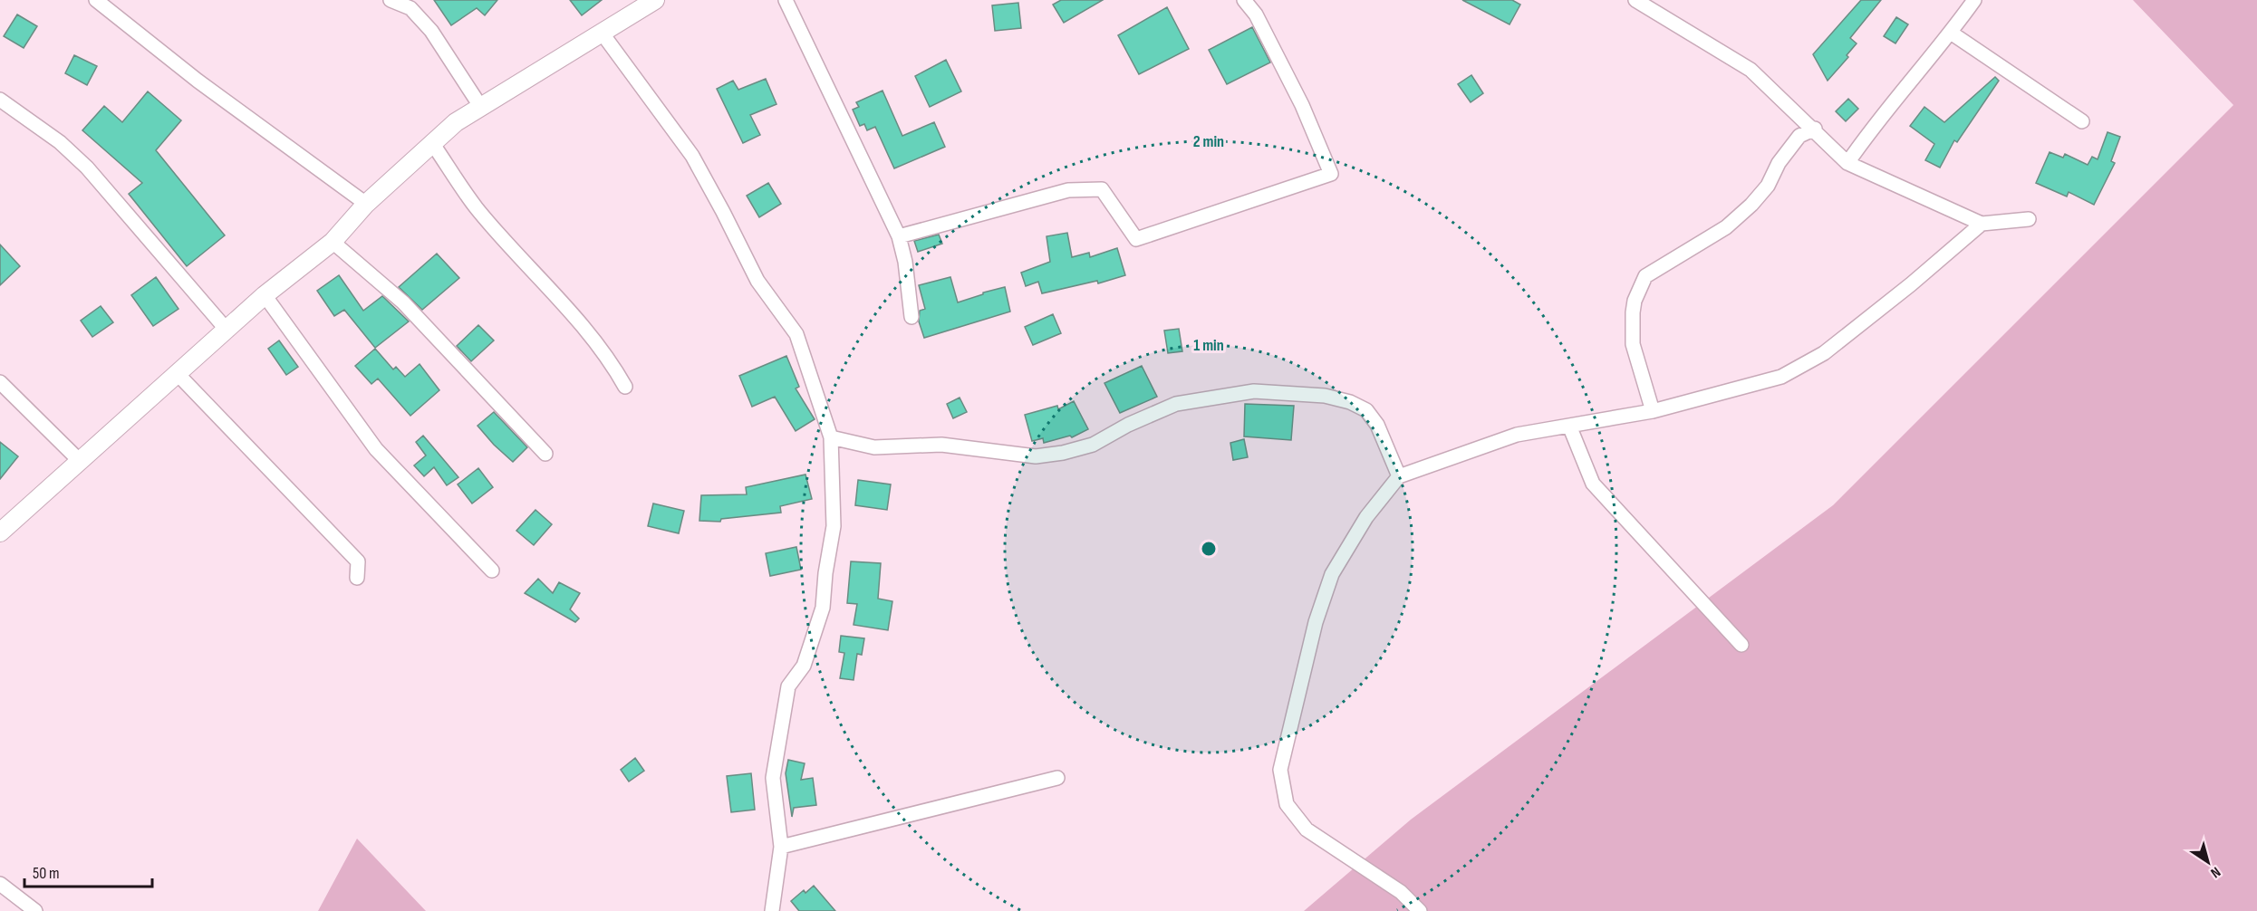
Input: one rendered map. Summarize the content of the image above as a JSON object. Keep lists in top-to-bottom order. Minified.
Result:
{"scale_bar":"50 m","north":"bottom right","rings":["2 min","1 min"]}
